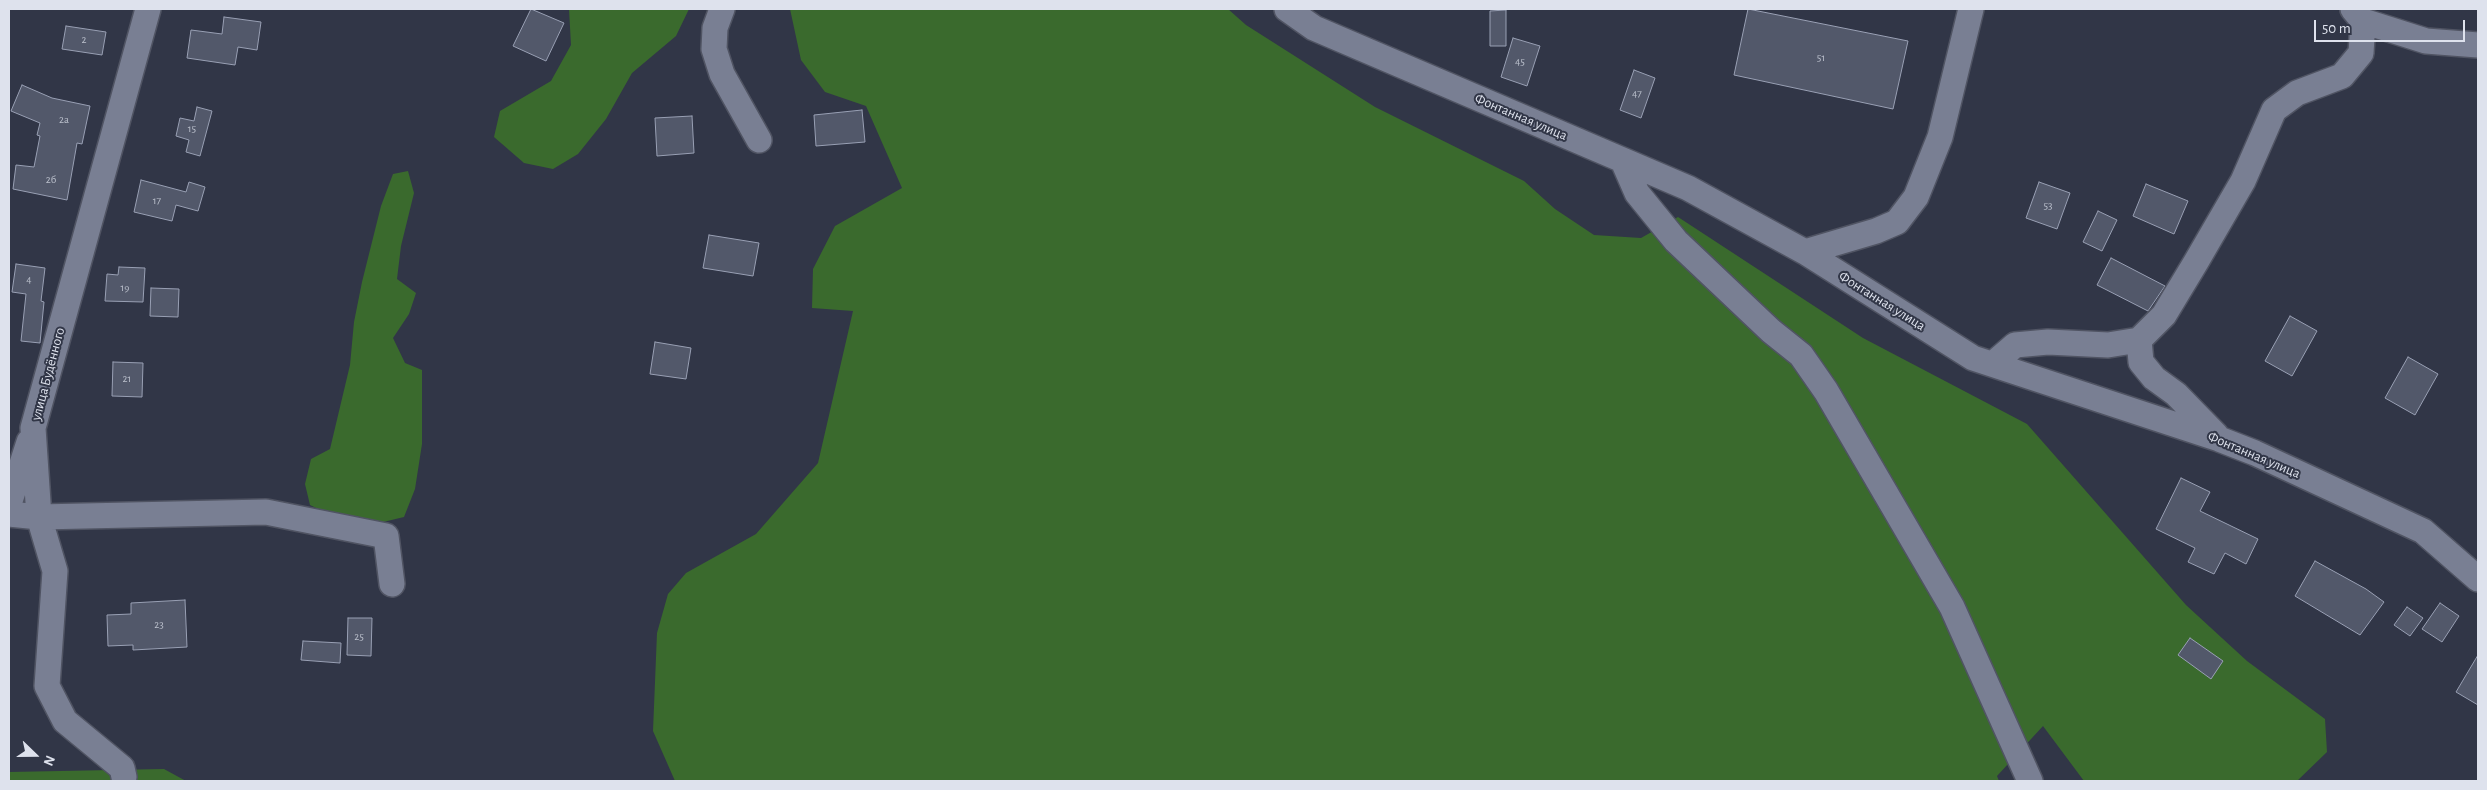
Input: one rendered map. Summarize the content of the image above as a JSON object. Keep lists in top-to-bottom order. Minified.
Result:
{"streets":{"street":["Фонтанная улица","улица Будённого"]},"house_numbers":["2","51","45","47","2а","15","2б","17","53","4","19","21","23","25"],"scale_bar":"50 m","north":"right"}
